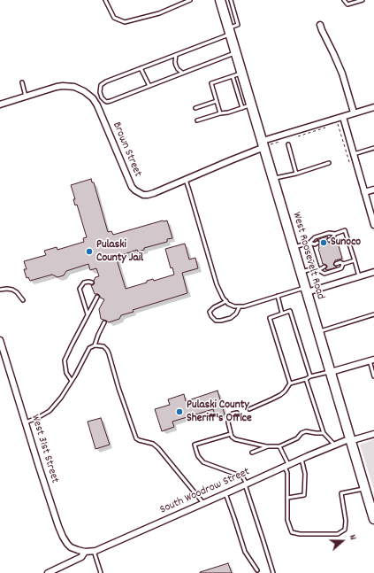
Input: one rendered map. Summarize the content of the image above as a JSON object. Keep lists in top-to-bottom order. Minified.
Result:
{"streets":{"main road":["West Roosevelt Road"],"street":["Brown Street","West 31st Street","South Woodrow Street"]},"crossings":[["Brown Street","West Roosevelt Road"],["West Roosevelt Road","South Woodrow Street"],["West 31st Street","South Woodrow Street"]],"places":["Sunoco","Pulaski County Jail","Pulaski County Sheriff's Office"],"north":"right"}
